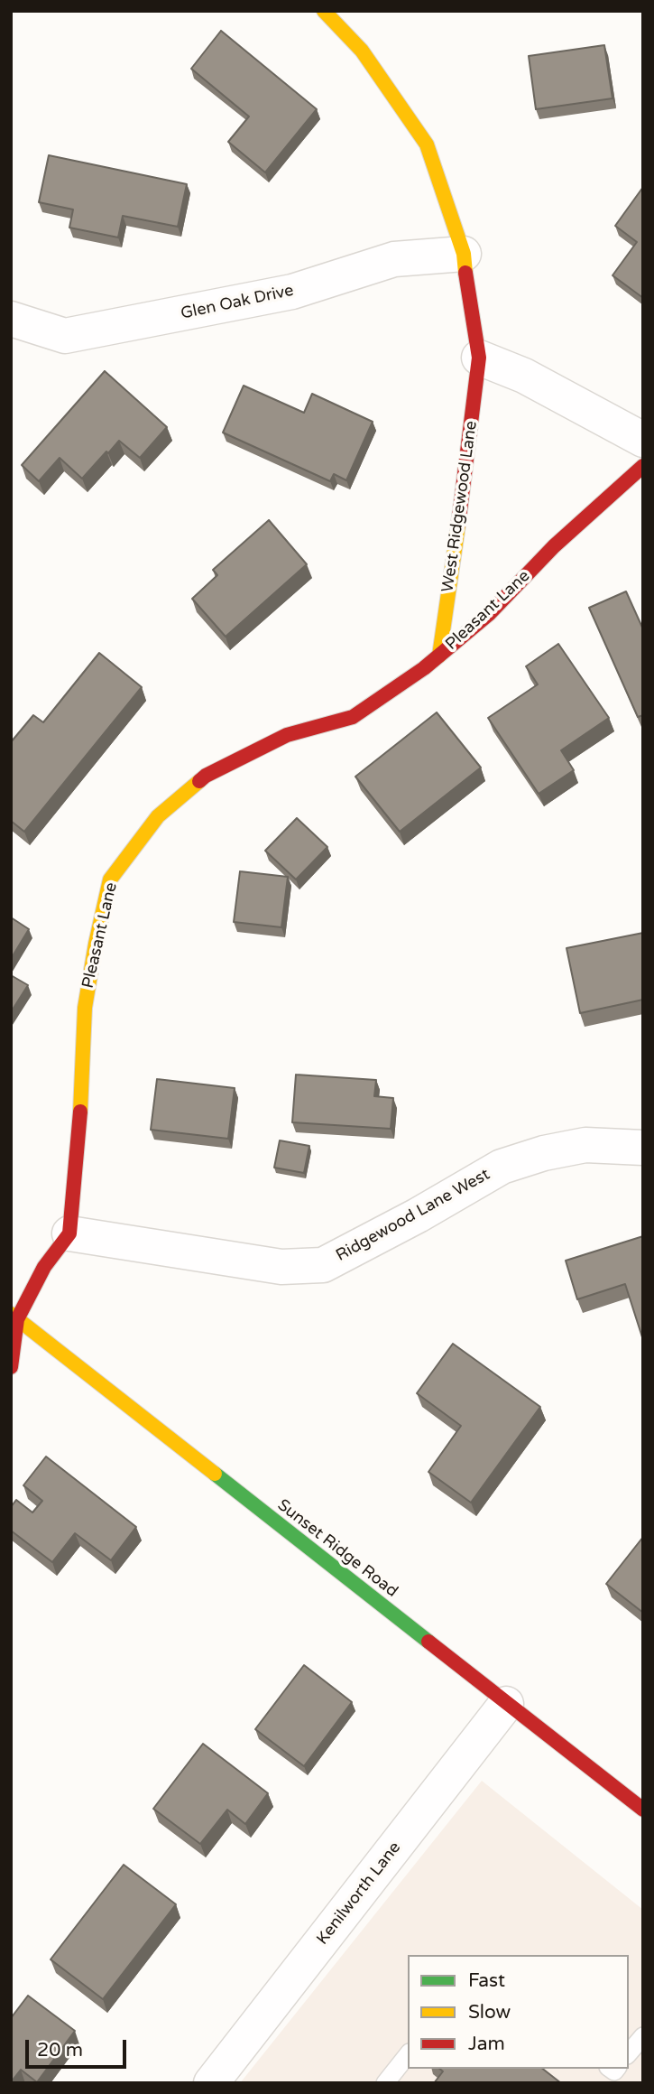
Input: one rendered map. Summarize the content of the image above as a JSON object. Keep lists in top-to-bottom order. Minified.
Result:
{"streets":{"street":["Glen Oak Drive","West Ridgewood Lane","Pleasant Lane","Ridgewood Lane West","Sunset Ridge Road","Kenilworth Lane"]},"crossings":[["Glen Oak Drive","West Ridgewood Lane"],["West Ridgewood Lane","Pleasant Lane"],["Pleasant Lane","Ridgewood Lane West"],["Sunset Ridge Road","Kenilworth Lane"]],"legend":["Fast","Slow","Jam"],"scale_bar":"20 m"}
